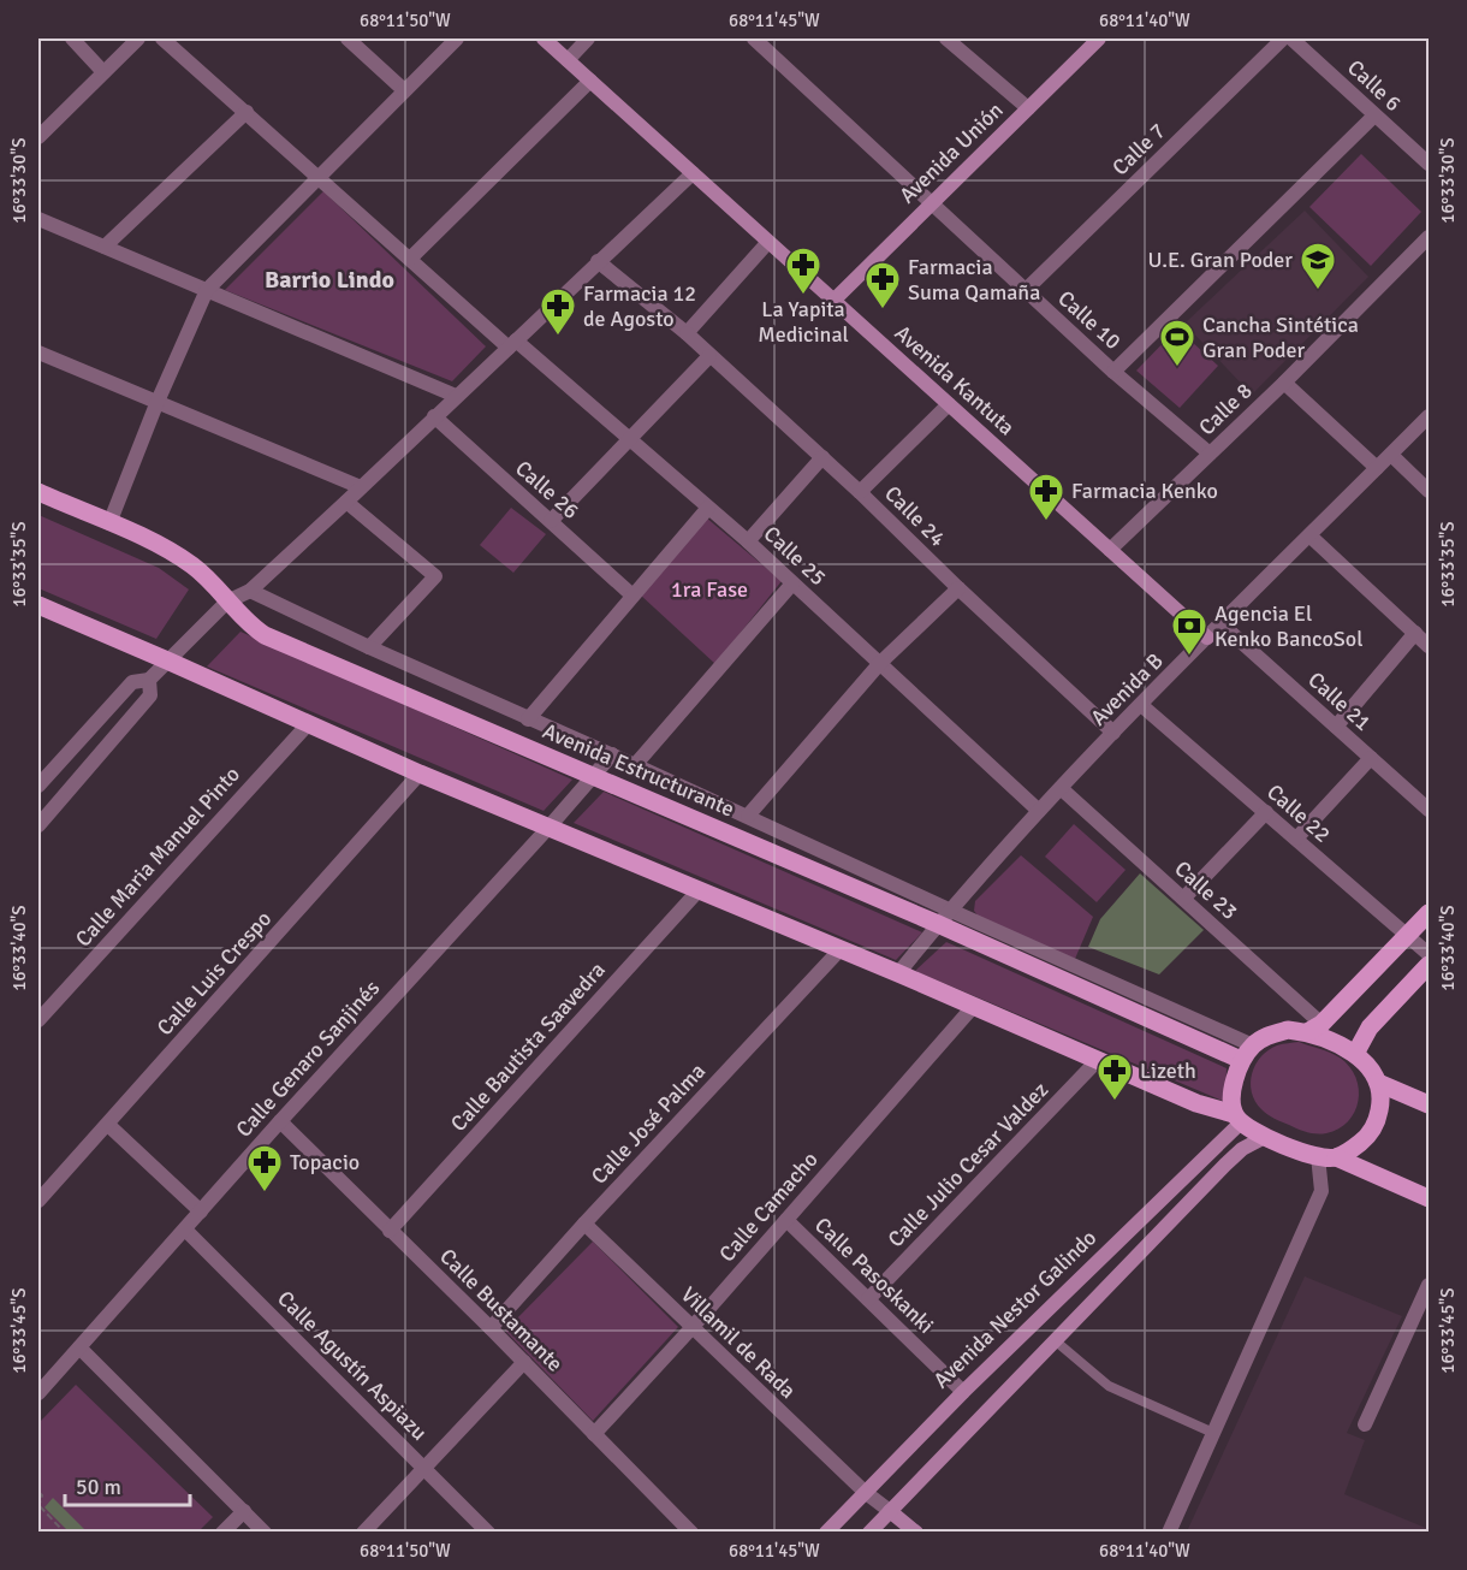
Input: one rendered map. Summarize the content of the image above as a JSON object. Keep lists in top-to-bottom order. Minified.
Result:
{"streets":{"main road":["Avenida Estructurante"],"street":["Calle 6","Calle 7","Avenida Unión","Calle 10","Avenida Kantuta","Calle 8","Calle 26","Calle 24","Calle 25","Avenida B","Calle 21","Calle 22","Calle Maria Manuel Pinto","Calle 23","Calle Luis Crespo","Calle Bautista Saavedra","Calle Genaro Sanjinés","Calle José Palma","Calle Julio Cesar Valdez","Calle Camacho","Calle Pasoskanki","Avenida Nestor Galindo","Calle Bustamante","Villamil de Rada","Calle Agustín Aspiazu"]},"crossings":[["Calle 7","Calle 10"],["Avenida Unión","Calle 10"],["Avenida Unión","Avenida Kantuta"],["Calle 10","Calle 8"],["Avenida Kantuta","Calle 8"],["Avenida Kantuta","Avenida B"],["Calle 24","Avenida B"],["Calle 25","Avenida B"],["Avenida B","Calle 21"],["Avenida B","Avenida Estructurante"],["Avenida B","Calle 22"],["Avenida B","Calle 23"],["Avenida Estructurante","Calle 23"],["Avenida Estructurante","Calle Genaro Sanjinés"],["Avenida Estructurante","Avenida Nestor Galindo"],["Calle 23","Avenida Nestor Galindo"],["Calle Bautista Saavedra","Calle Bustamante"],["Calle Genaro Sanjinés","Calle Bustamante"],["Calle Genaro Sanjinés","Calle Agustín Aspiazu"],["Calle José Palma","Calle Bustamante"],["Calle José Palma","Villamil de Rada"],["Calle Julio Cesar Valdez","Calle Pasoskanki"],["Calle Camacho","Calle Pasoskanki"],["Calle Camacho","Calle Bustamante"],["Calle Camacho","Villamil de Rada"],["Calle Pasoskanki","Avenida Nestor Galindo"],["Avenida Nestor Galindo","Villamil de Rada"]],"districts":["Barrio Lindo"],"parks":["1ra Fase"],"places":{"school or university":["U.E. Gran Poder"],"pharmacy":["La Yapita Medicinal","Farmacia Suma Qamaña","Farmacia 12 de Agosto","Farmacia Kenko","Lizeth","Topacio"],"sports":["Cancha Sintética Gran Poder"],"bank":["Agencia El Kenko BancoSol"]},"scale_bar":"50 m","coordinates":["68°11'50\"W","68°11'45\"W","68°11'40\"W","16°33'30\"S","16°33'35\"S","16°33'40\"S","16°33'45\"S"]}
